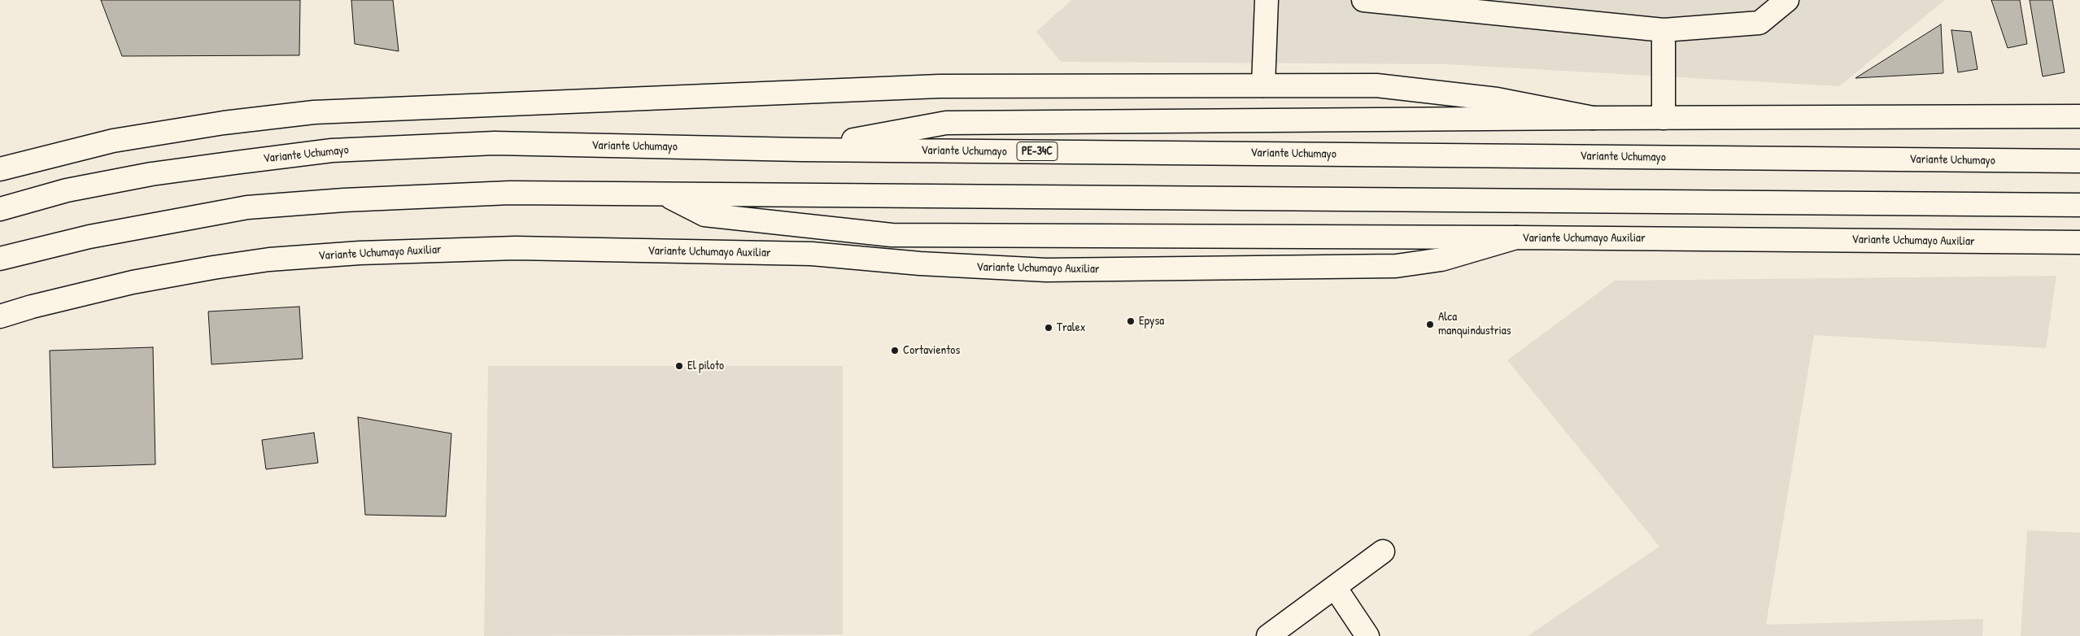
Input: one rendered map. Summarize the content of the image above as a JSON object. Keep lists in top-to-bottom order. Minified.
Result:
{"streets":{"main road":["Variante Uchumayo","PE-34C","Variante Uchumayo Auxiliar"]},"places":["Epysa","Alca manquindustrias","Tralex","Cortavientos","El piloto"]}
